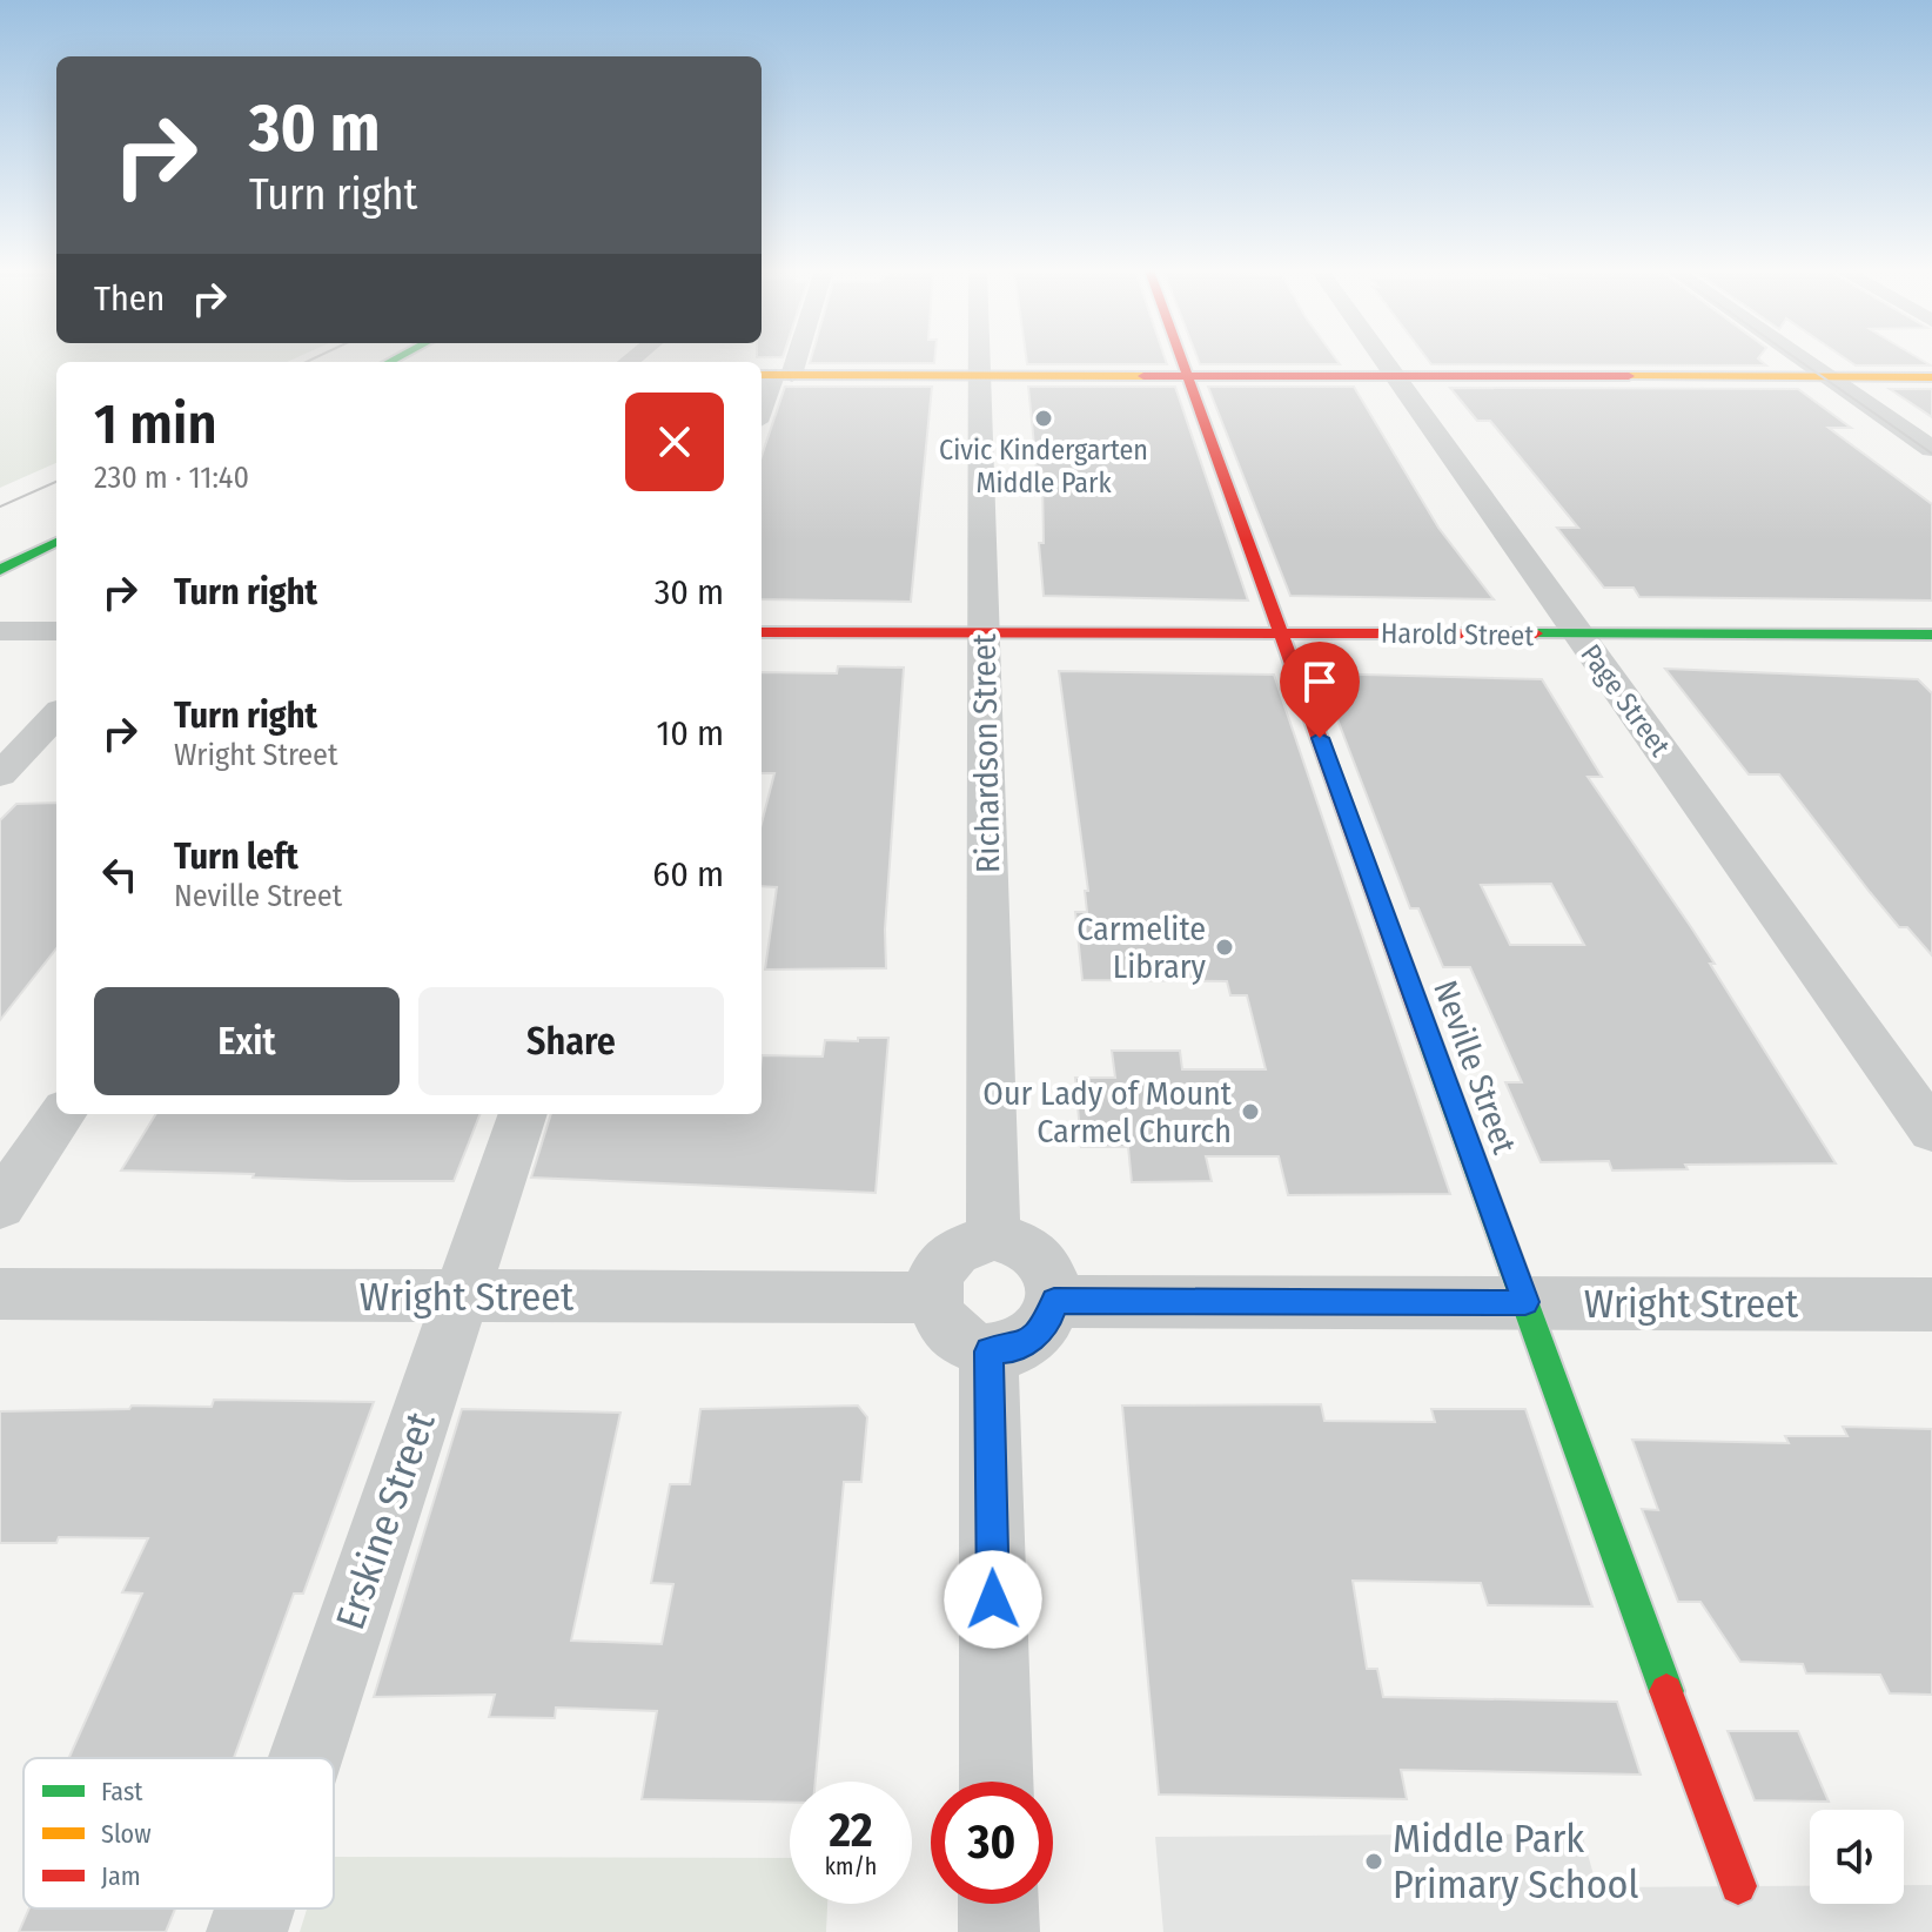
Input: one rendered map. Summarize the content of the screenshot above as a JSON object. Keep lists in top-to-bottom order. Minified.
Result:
{"streets":{"street":["Harold Street","Page Street","Richardson Street","Neville Street","Wright Street","Erskine Street"]},"crossings":[["Harold Street","Page Street"],["Harold Street","Richardson Street"],["Harold Street","Neville Street"],["Richardson Street","Wright Street"],["Neville Street","Wright Street"],["Wright Street","Erskine Street"]],"places":["Civic Kindergarten Middle Park","Carmelite Library","Our Lady of Mount Carmel Church","Middle Park Primary School"],"legend":["Fast","Slow","Jam"],"page":{"turn":["30 m","Turn right"],"then":"Then","heading":["1 min","230 m · 11:40"],"list":[{"name":"Turn right","value":"30 m"},{"name":"Turn right","note":"Wright Street","value":"10 m"},{"name":"Turn left","note":"Neville Street","value":"60 m"}],"buttons":["Exit","Share"],"speed":"22 km/h","limit":"30"}}
